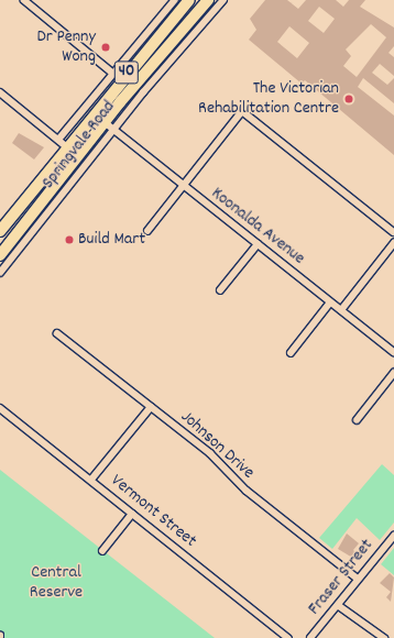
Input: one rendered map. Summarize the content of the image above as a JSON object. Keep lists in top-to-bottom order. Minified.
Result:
{"streets":{"highway":["40","Springvale Road"],"street":["Koonalda Avenue","Johnson Drive","Vermont Street","Fraser Street"]},"crossings":[["Springvale Road","Koonalda Avenue"],["Johnson Drive","Fraser Street"]],"parks":["Central Reserve"],"places":["Dr Penny Wong","The Victorian Rehabilitation Centre","Build Mart"]}
